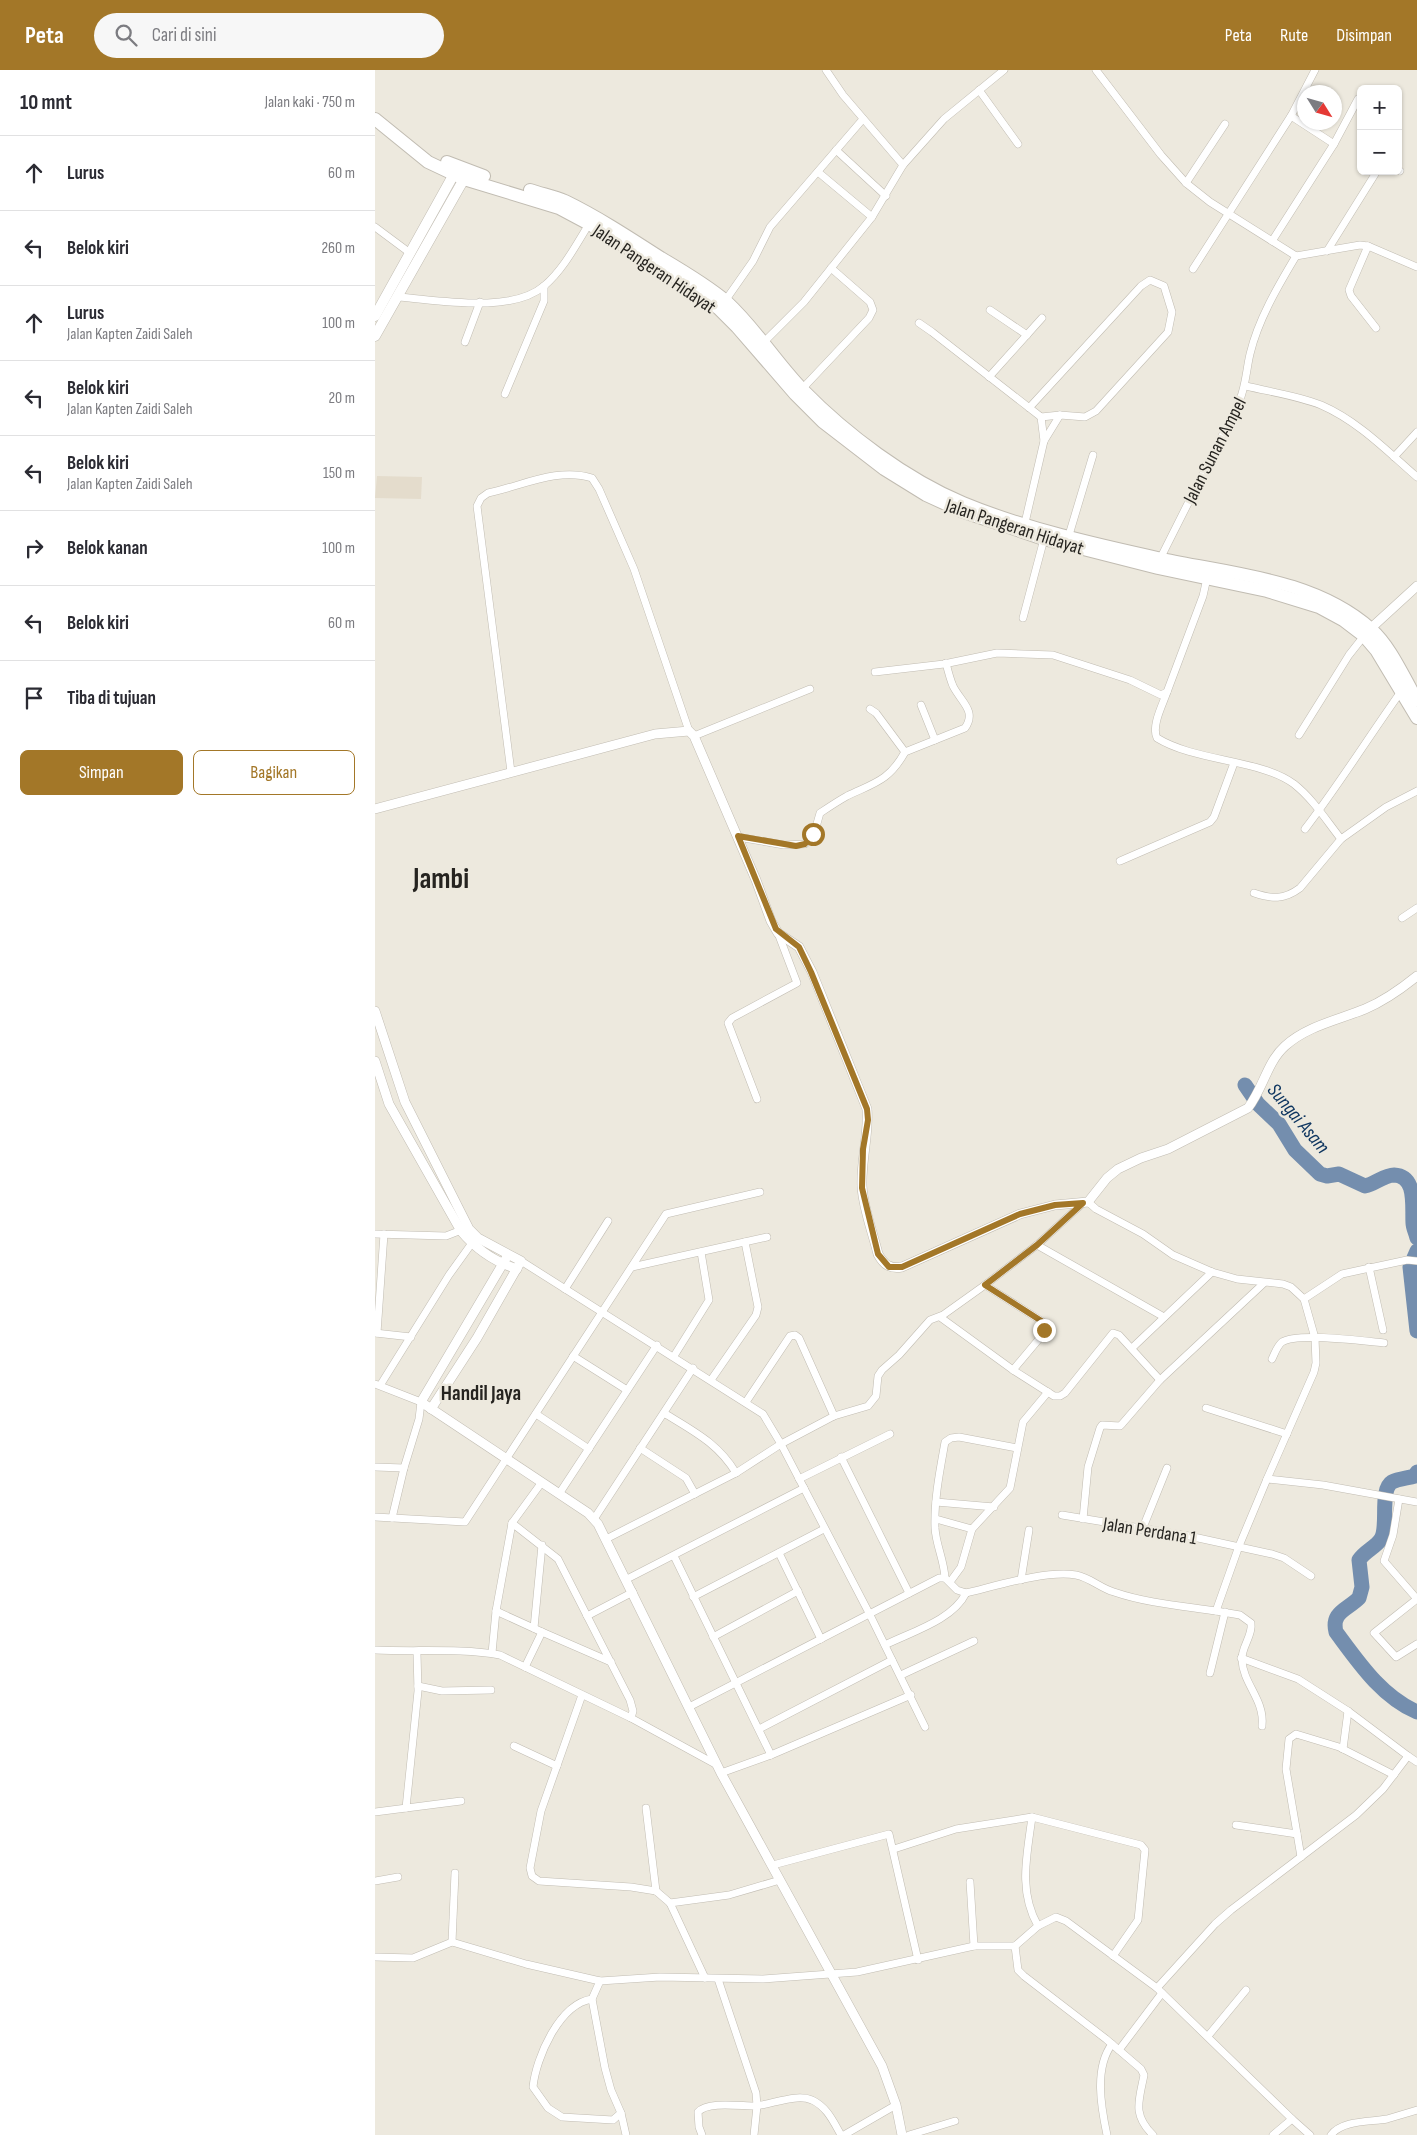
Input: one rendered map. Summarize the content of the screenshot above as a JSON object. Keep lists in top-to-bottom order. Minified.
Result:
{"streets":{"highway":["Jalan Pangeran Hidayat"],"street":["Jalan Sunan Ampel","Jalan Perdana 1"]},"crossings":[["Jalan Pangeran Hidayat","Jalan Sunan Ampel"]],"districts":["Jambi","Handil Jaya"],"water":["Sungai Asam"],"north":"bottom right","page":{"header":"Peta","search":"Cari di sini","nav":["Peta","Rute","Disimpan"],"heading":["10 mnt","Jalan kaki · 750 m"],"map_buttons":["+","−"],"list":[["Lurus","60 m"],["Belok kiri","260 m"],["Lurus","Jalan Kapten Zaidi Saleh","100 m"],["Belok kiri","Jalan Kapten Zaidi Saleh","20 m"],["Belok kiri","Jalan Kapten Zaidi Saleh","150 m"],["Belok kanan","100 m"],["Belok kiri","60 m"],"Tiba di tujuan"],"buttons":["Simpan","Bagikan"]}}
